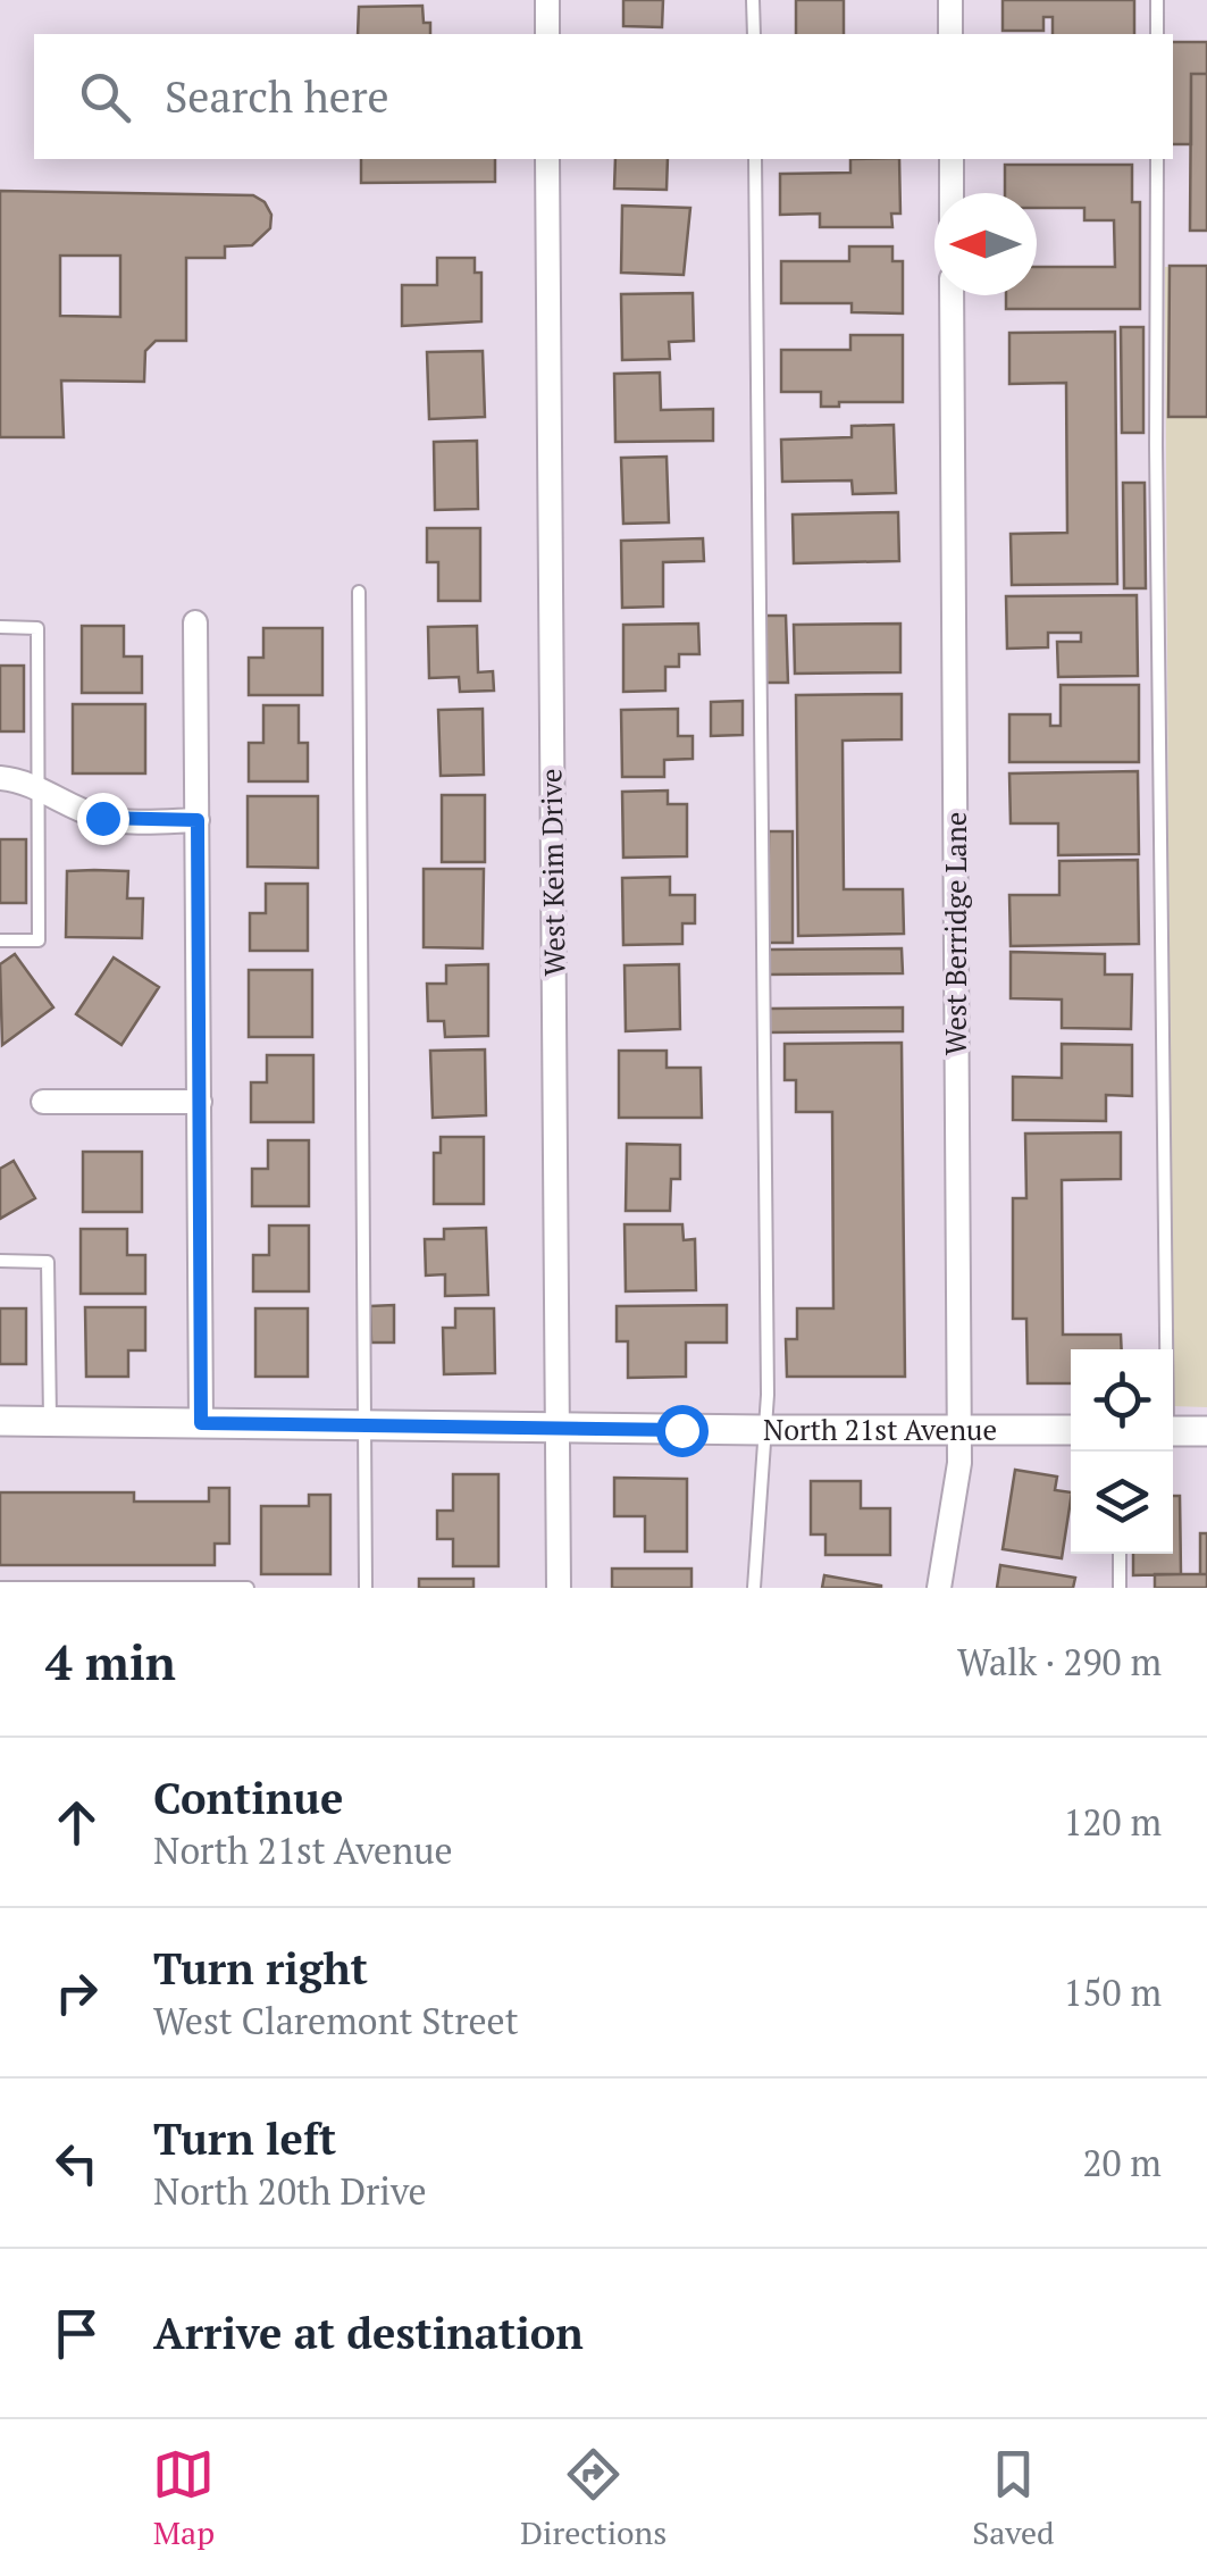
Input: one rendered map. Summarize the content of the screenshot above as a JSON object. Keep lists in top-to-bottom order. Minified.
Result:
{"streets":{"street":["West Keim Drive","West Berridge Lane","North 21st Avenue"]},"crossings":[["West Keim Drive","North 21st Avenue"],["West Berridge Lane","North 21st Avenue"]],"north":"left","page":{"search":"Search here","heading":["4 min","Walk · 290 m"],"list":[["Continue","North 21st Avenue","120 m"],["Turn right","West Claremont Street","150 m"],["Turn left","North 20th Drive","20 m"],"Arrive at destination"],"nav":["Map","Directions","Saved"]}}
